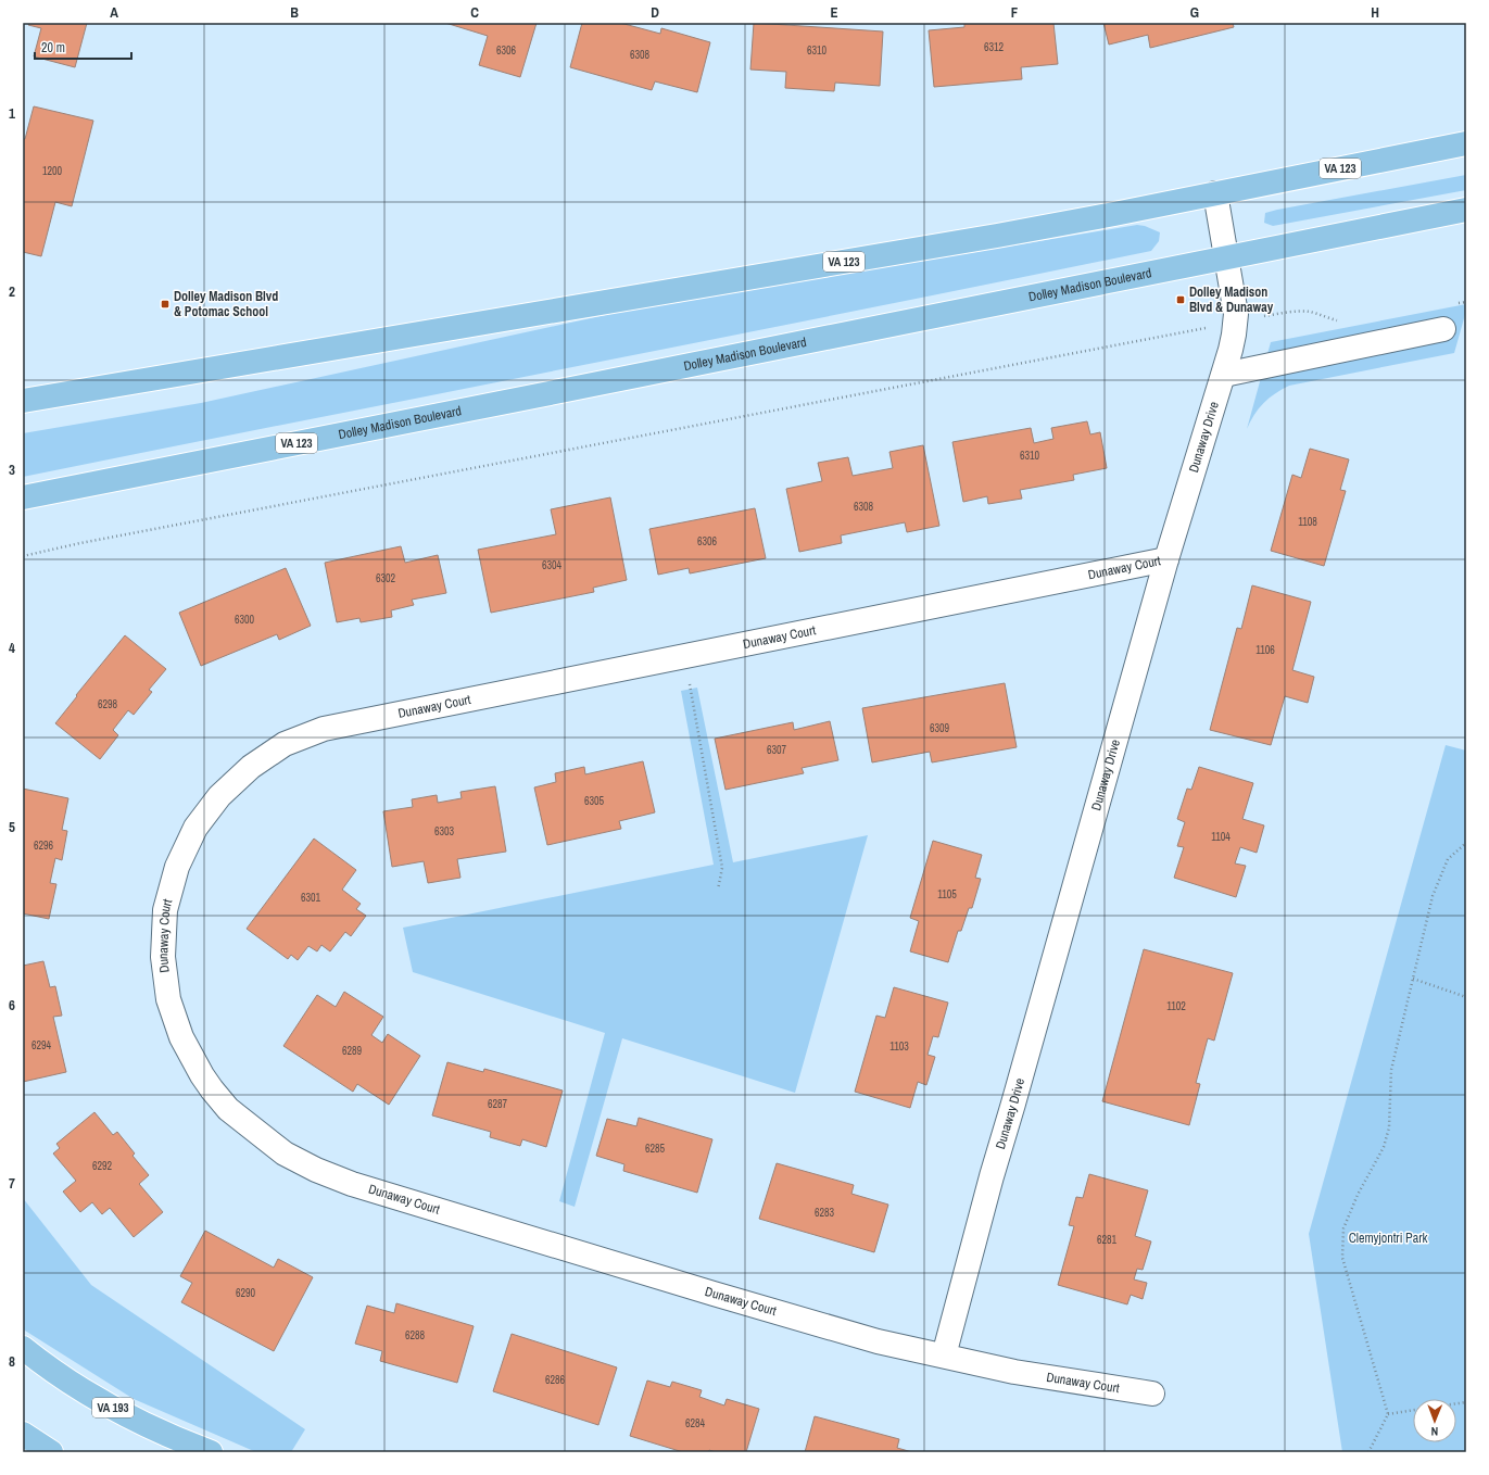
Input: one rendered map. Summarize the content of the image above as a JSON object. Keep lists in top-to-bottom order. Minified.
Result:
{"streets":{"main road":["VA 123","Dolley Madison Boulevard","VA 193"],"street":["Dunaway Drive","Dunaway Court"]},"crossings":[["VA 123","Dunaway Drive"],["Dolley Madison Boulevard","Dunaway Drive"],["Dunaway Drive","Dunaway Court"]],"parks":["Clemyjontri Park"],"places":{"transit":["Dolley Madison Blvd & Dunaway","Dolley Madison Blvd & Potomac School"]},"house_numbers":["6312","6306","6310","6308","1200","6310","6308","1108","6306","6304","6302","6300","1106","6298","6309","6307","6305","6303","1104","6296","1105","6301","1102","6294","1103","6289","6287","6285","6292","6283","6281","6290","6288","6286","6284"],"scale_bar":"20 m","north":"bottom","grid":{"columns":["A","B","C","D","E","F","G","H"],"rows":["1","2","3","4","5","6","7","8"]}}
